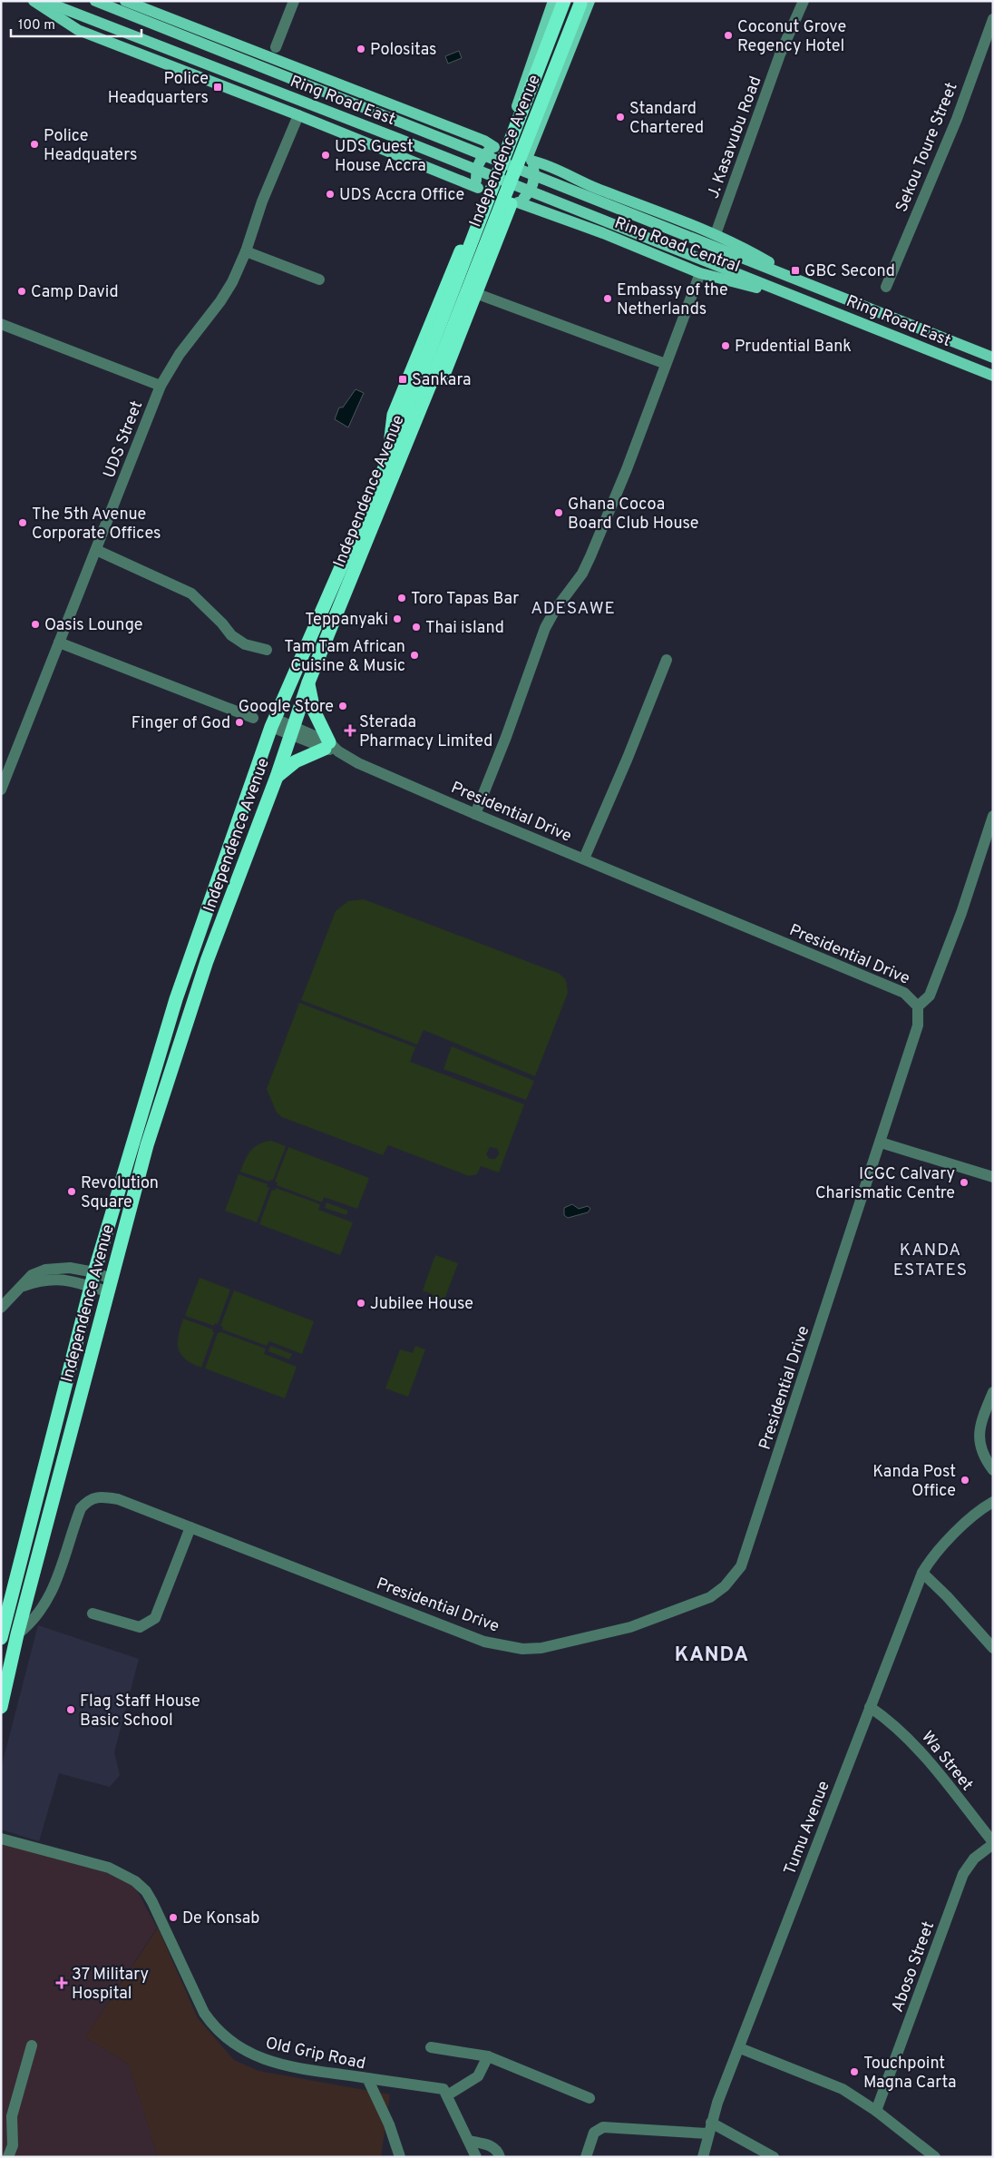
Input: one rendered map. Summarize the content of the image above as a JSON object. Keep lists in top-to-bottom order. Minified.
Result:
{"streets":{"highway":["Independence Avenue"],"main road":["Ring Road East","Ring Road Central"],"street":["J. Kasavubu Road","Sekou Toure Street","UDS Street","Presidential Drive","Wa Street","Tumu Avenue","Aboso Street","Old Grip Road"]},"crossings":[["Ring Road East","Independence Avenue"],["Ring Road East","Ring Road Central"],["Ring Road East","UDS Street"],["J. Kasavubu Road","Ring Road Central"],["Independence Avenue","Ring Road Central"],["Independence Avenue","Presidential Drive"],["Wa Street","Tumu Avenue"],["Wa Street","Aboso Street"]],"districts":["ADESAWE","KANDA ESTATES","KANDA"],"places":{"other":["Coconut Grove Regency Hotel","Polositas","Standard Chartered","Police Headquaters","UDS Guest House Accra","UDS Accra Office","Camp David","Embassy of the Netherlands","Prudential Bank","Ghana Cocoa Board Club House","The 5th Avenue Corporate Offices","Toro Tapas Bar","Teppanyaki","Oasis Lounge","Thai island","Tam Tam African Cuisine & Music","Google Store","Finger of God","ICGC Calvary Charismatic Centre","Revolution Square","Jubilee House","Kanda Post Office","Flag Staff House Basic School","De Konsab","Touchpoint Magna Carta"],"transit":["Police Headquarters","GBC Second","Sankara"],"health":["Sterada Pharmacy Limited","37 Military Hospital"]},"scale_bar":"100 m"}
